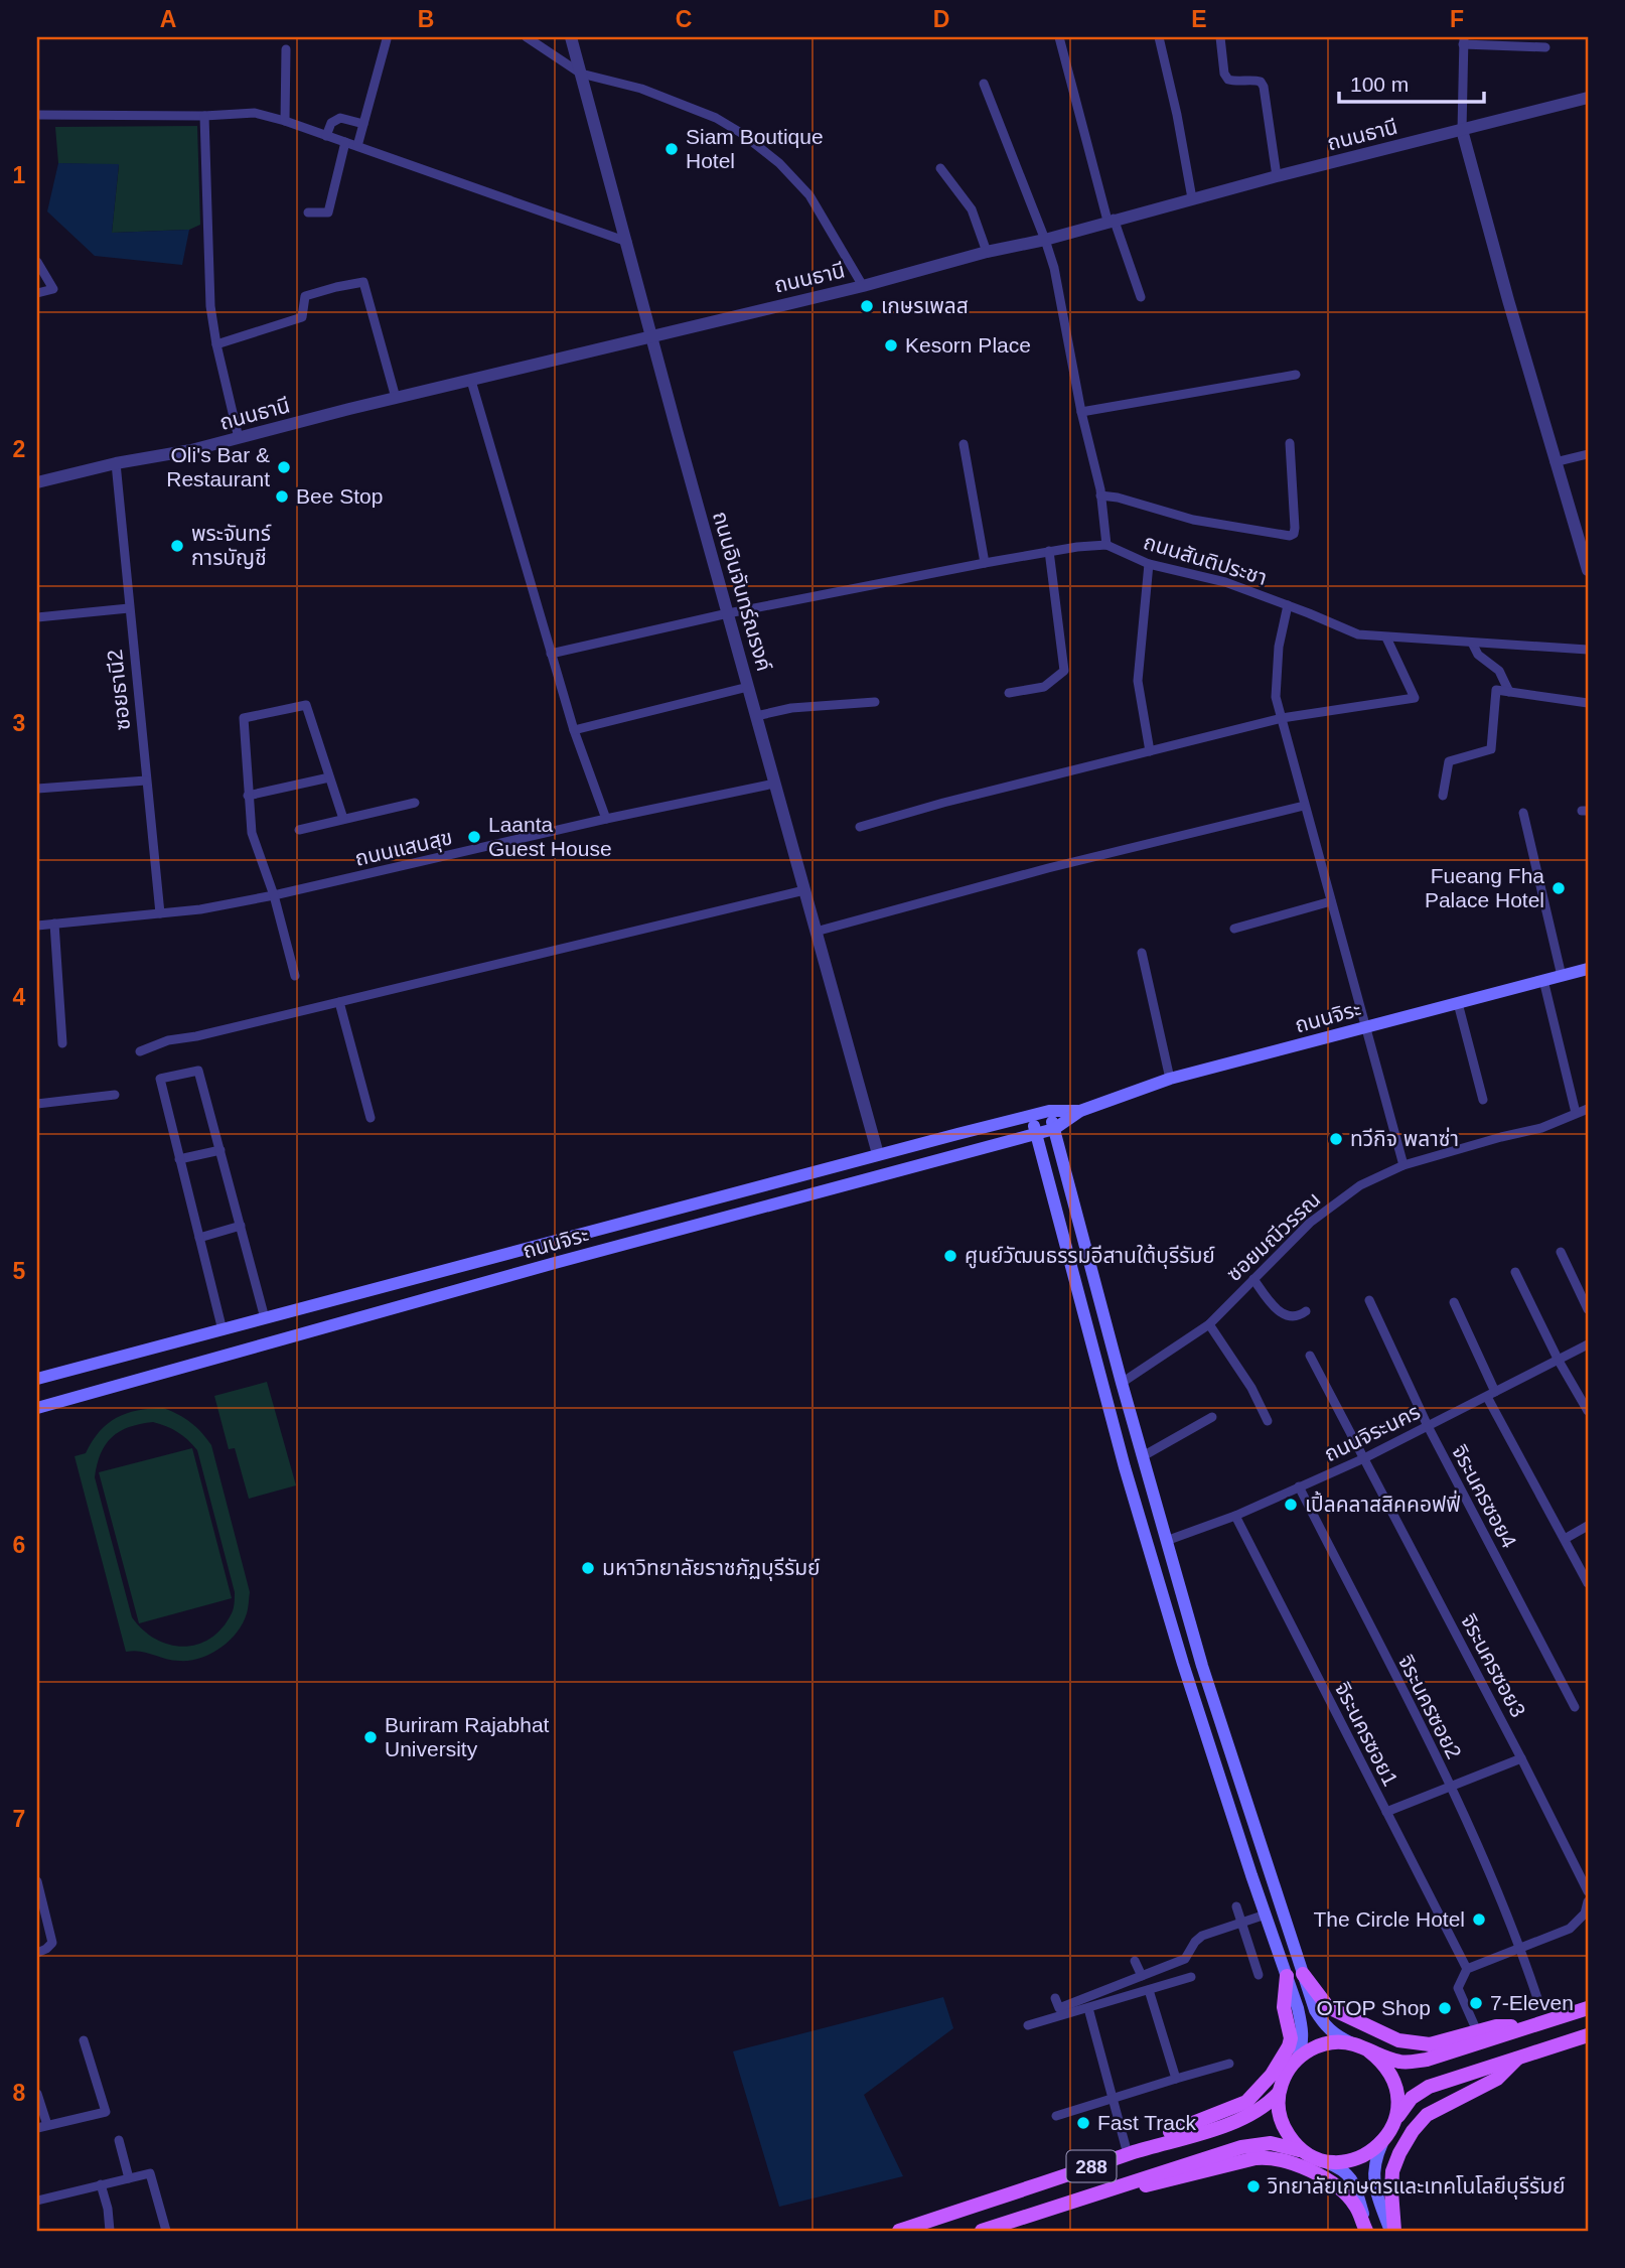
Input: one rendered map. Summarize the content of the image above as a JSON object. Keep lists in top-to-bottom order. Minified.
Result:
{"streets":{"main road":["ถนนจิระ","288"],"street":["ถนนธานี","ถนนสันติประชา","ถนนอินจันทร์ณรงค์","ซอยธานี2","ถนนแสนสุข","ซอยมณีวรรณ","ถนนจิระนคร","จิระนครซอย4","จิระนครซอย3","จิระนครซอย2","จิระนครซอย1"]},"crossings":[["ถนนธานี","ถนนอินจันทร์ณรงค์"],["ถนนธานี","ซอยธานี2"],["ถนนอินจันทร์ณรงค์","ถนนแสนสุข"],["ถนนอินจันทร์ณรงค์","ถนนจิระ"],["ซอยธานี2","ถนนแสนสุข"],["ถนนจิระนคร","จิระนครซอย4"],["ถนนจิระนคร","จิระนครซอย3"],["ถนนจิระนคร","จิระนครซอย2"],["ถนนจิระนคร","จิระนครซอย1"]],"places":["Siam Boutique Hotel","เกษรเพลส","Kesorn Place","Oli's Bar & Restaurant","Bee Stop","พระจันทร์ การบัญชี","Laanta Guest House","Fueang Fha Palace Hotel","ทวีกิจ พลาซ่า","ศูนย์วัฒนธรรมอีสานใต้บุรีรัมย์","เปิ้ลคลาสสิคคอฟฟี่","มหาวิทยาลัยราชภัฏบุรีรัมย์","Buriram Rajabhat University","The Circle Hotel","7-Eleven","OTOP Shop","Fast Track","วิทยาลัยเกษตรและเทคโนโลยีบุรีรัมย์"],"scale_bar":"100 m","grid":{"columns":["A","B","C","D","E","F"],"rows":["1","2","3","4","5","6","7","8"]}}
